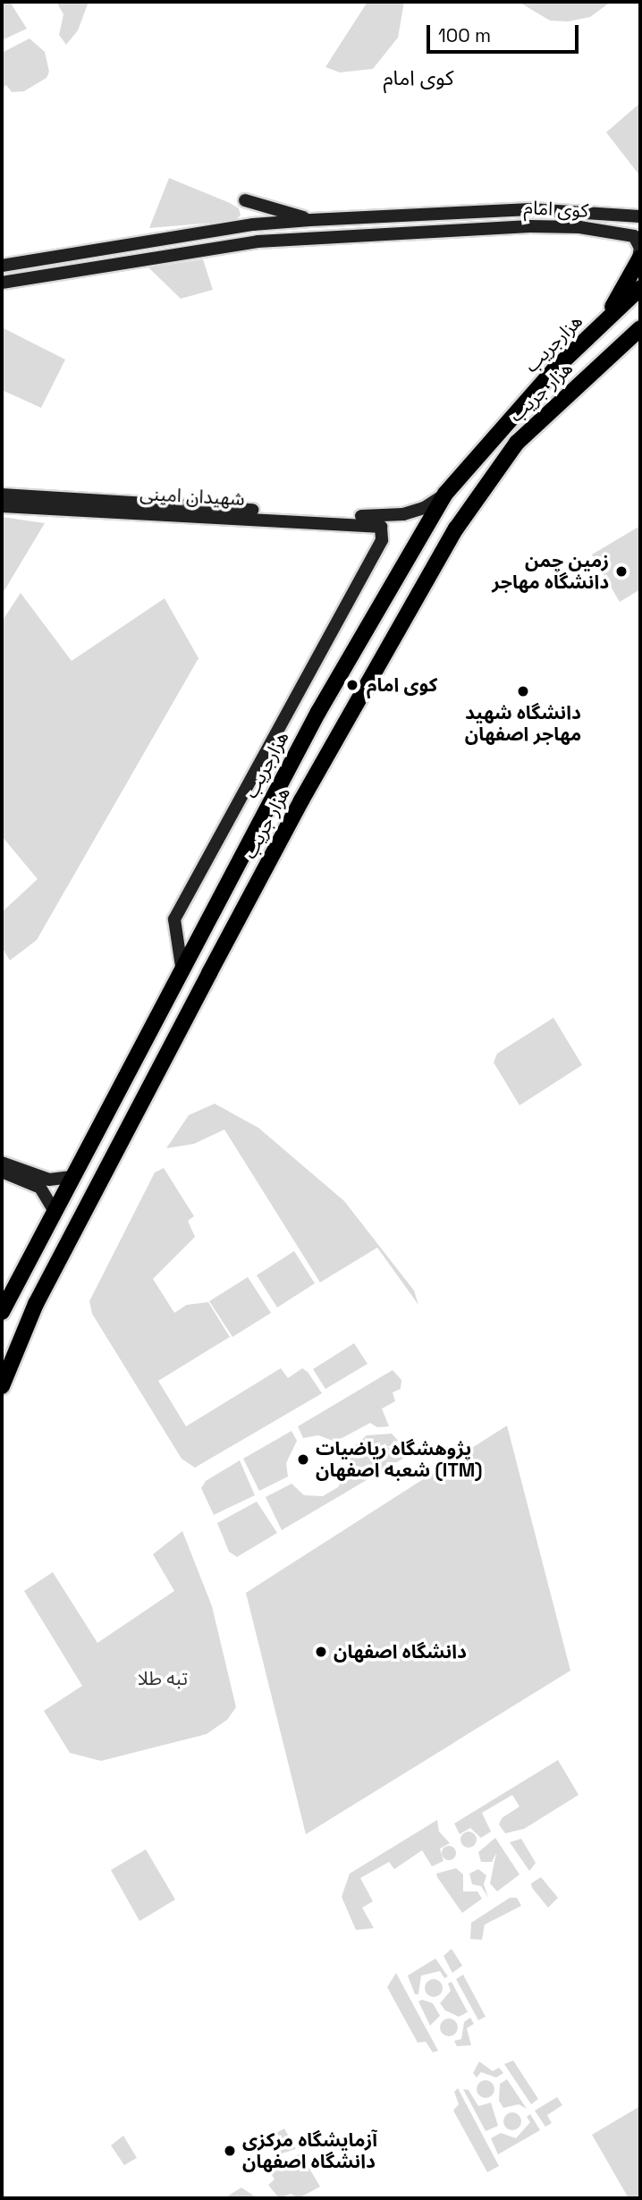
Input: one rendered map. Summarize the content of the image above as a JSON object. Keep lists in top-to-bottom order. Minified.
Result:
{"streets":{"main road":["هزارجریب","هزار جریب"],"street":["کوی امام","شهیدان امینی"]},"crossings":[["هزارجریب","شهیدان امینی"]],"districts":["کوی امام"],"parks":["تبه طلا"],"places":["زمین چمن دانشگاه مهاجر","کوی امام","دانشگاه شهید مهاجر اصفهان","پژوهشگاه رياضيات شعبه اصفهان (ITM)","دانشگاه اصفهان","آزمایشگاه مرکزی دانشگاه اصفهان"],"scale_bar":"100 m"}
